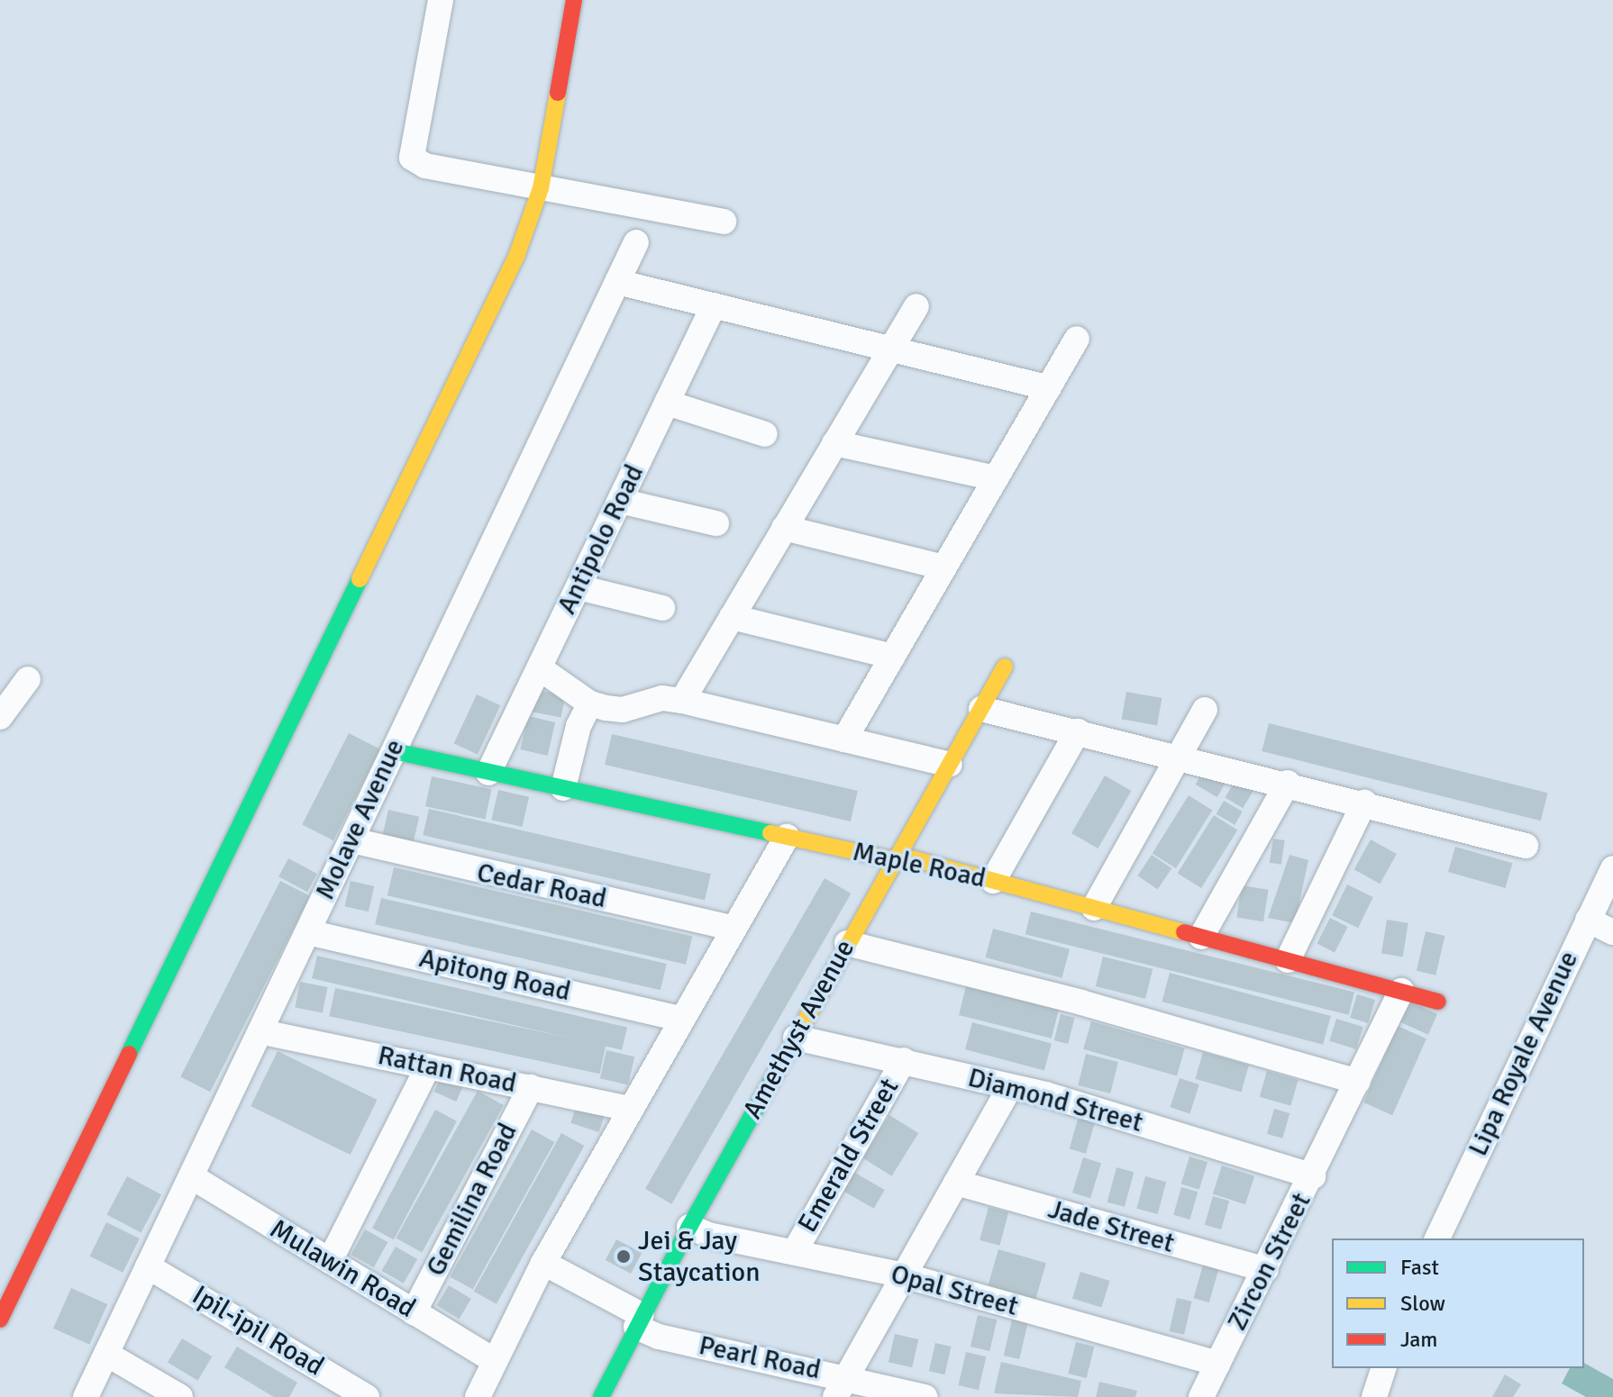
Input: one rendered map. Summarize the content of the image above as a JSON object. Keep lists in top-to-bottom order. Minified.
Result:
{"streets":{"street":["Antipolo Road","Molave Avenue","Maple Road","Cedar Road","Apitong Road","Amethyst Avenue","Lipa Royale Avenue","Rattan Road","Diamond Street","Emerald Street","Gemilina Road","Jade Street","Zircon Street","Mulawin Road","Opal Street","Ipil-ipil Road","Pearl Road"]},"crossings":[["Antipolo Road","Maple Road"],["Molave Avenue","Maple Road"],["Molave Avenue","Cedar Road"],["Molave Avenue","Apitong Road"],["Molave Avenue","Rattan Road"],["Molave Avenue","Mulawin Road"],["Molave Avenue","Ipil-ipil Road"],["Maple Road","Amethyst Avenue"],["Maple Road","Zircon Street"],["Amethyst Avenue","Diamond Street"],["Amethyst Avenue","Opal Street"],["Amethyst Avenue","Pearl Road"],["Rattan Road","Gemilina Road"],["Diamond Street","Emerald Street"],["Diamond Street","Zircon Street"],["Emerald Street","Opal Street"],["Gemilina Road","Mulawin Road"],["Jade Street","Zircon Street"],["Zircon Street","Opal Street"]],"places":["Jei & Jay Staycation"],"legend":["Fast","Slow","Jam"]}
